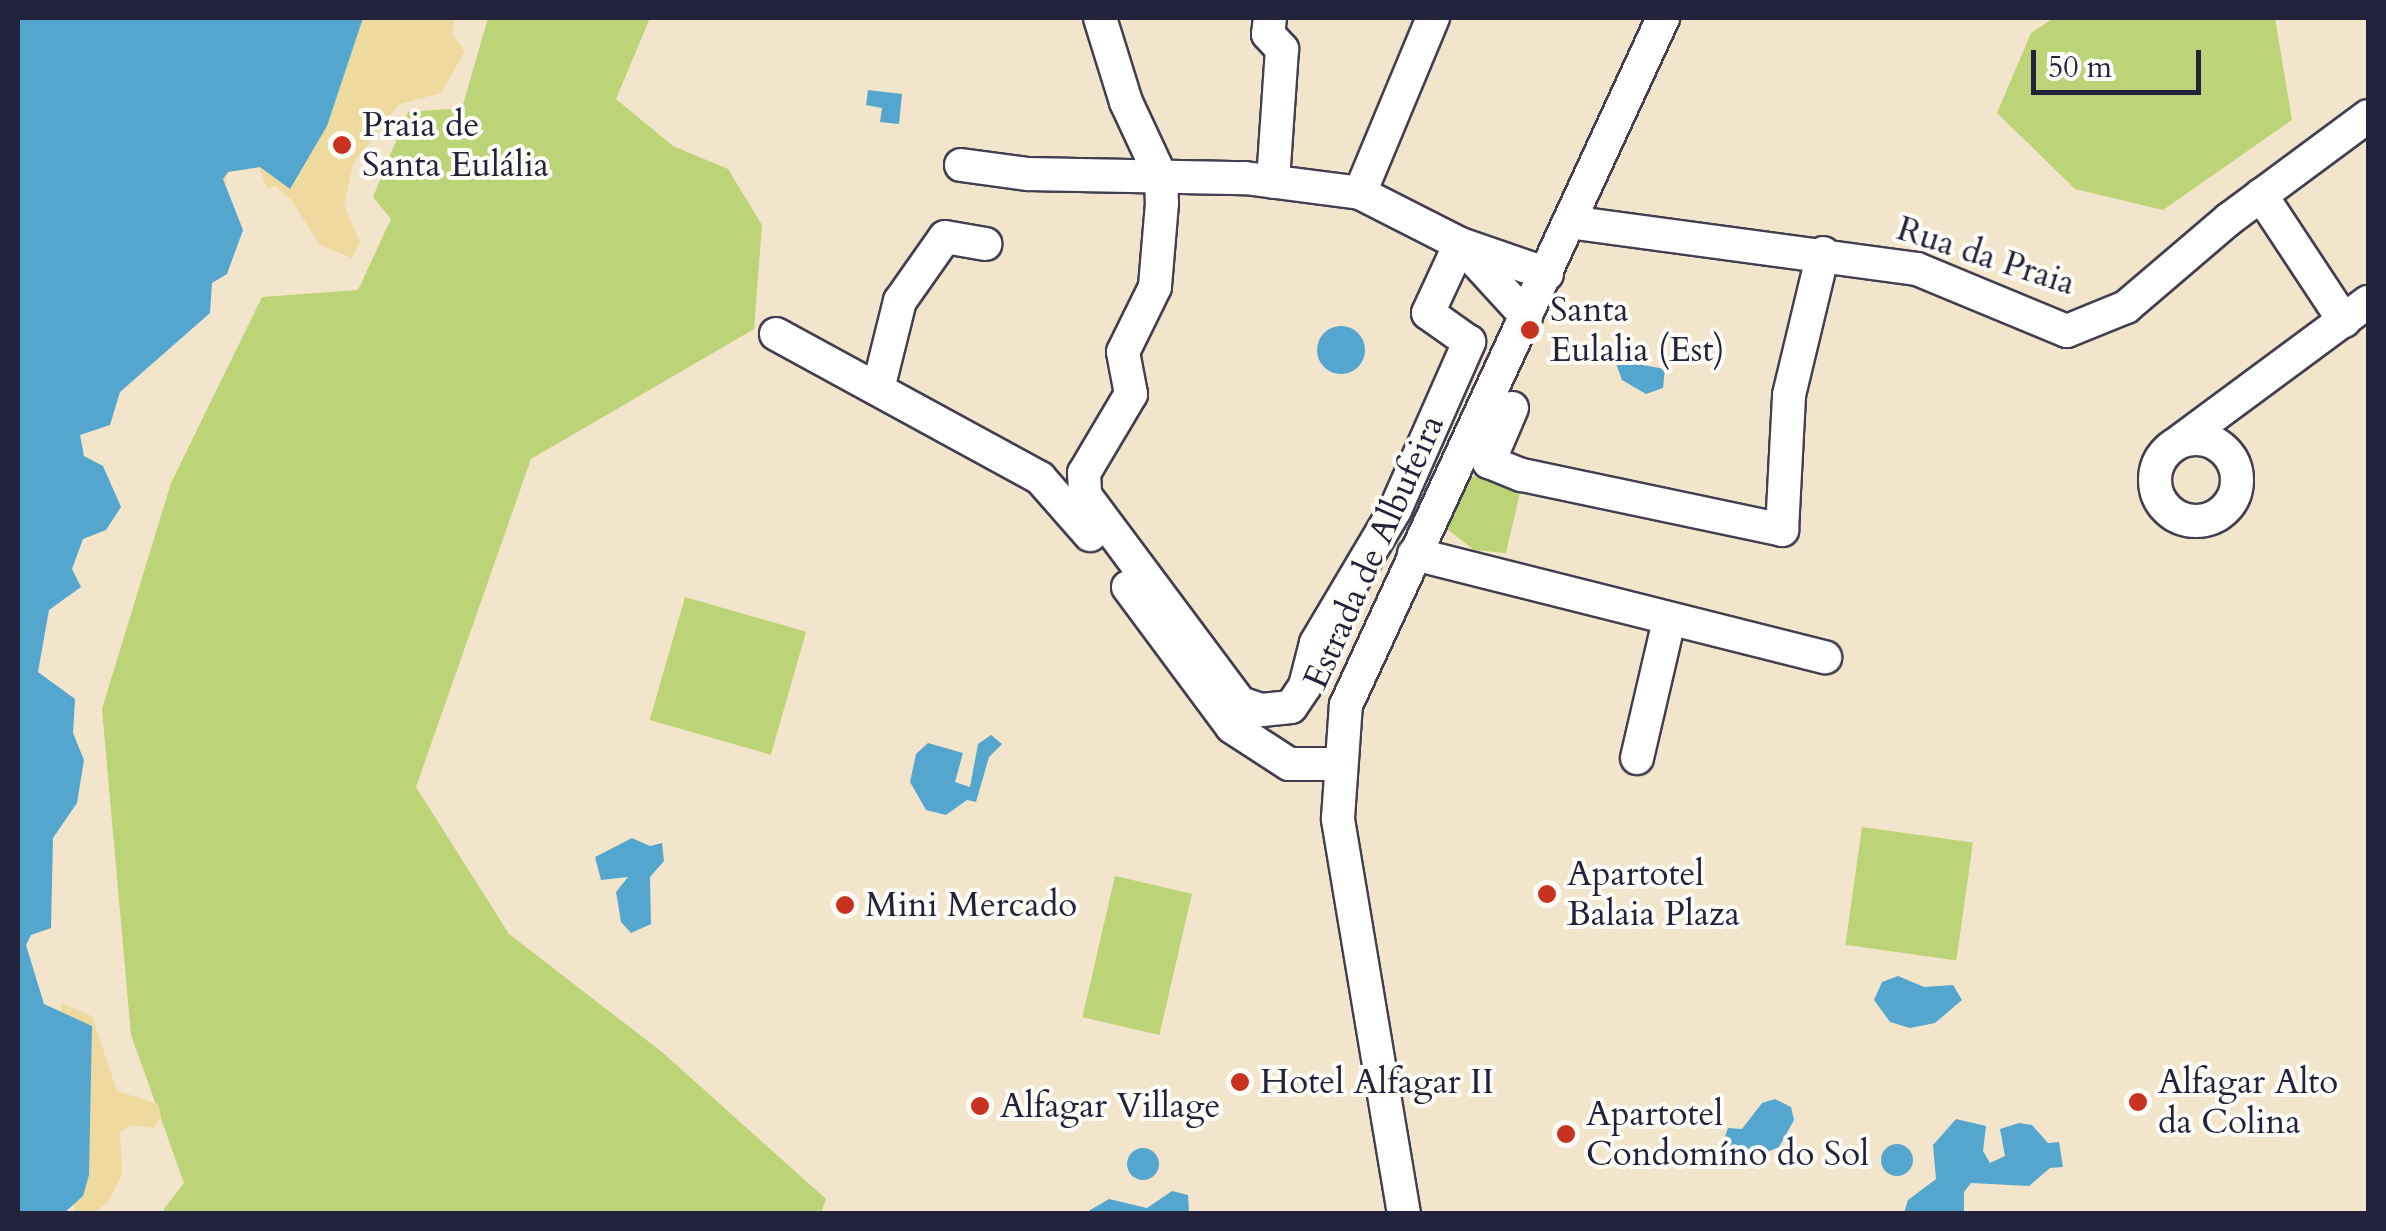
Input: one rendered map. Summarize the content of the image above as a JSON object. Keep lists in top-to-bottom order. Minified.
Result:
{"streets":{"street":["Rua da Praia","Estrada de Albufeira"]},"crossings":[["Rua da Praia","Estrada de Albufeira"]],"places":["Praia de Santa Eulália","Santa Eulalia (Est)","Apartotel Balaia Plaza","Mini Mercado","Hotel Alfagar II","Alfagar Alto da Colina","Alfagar Village","Apartotel Condomíno do Sol"],"scale_bar":"50 m"}
